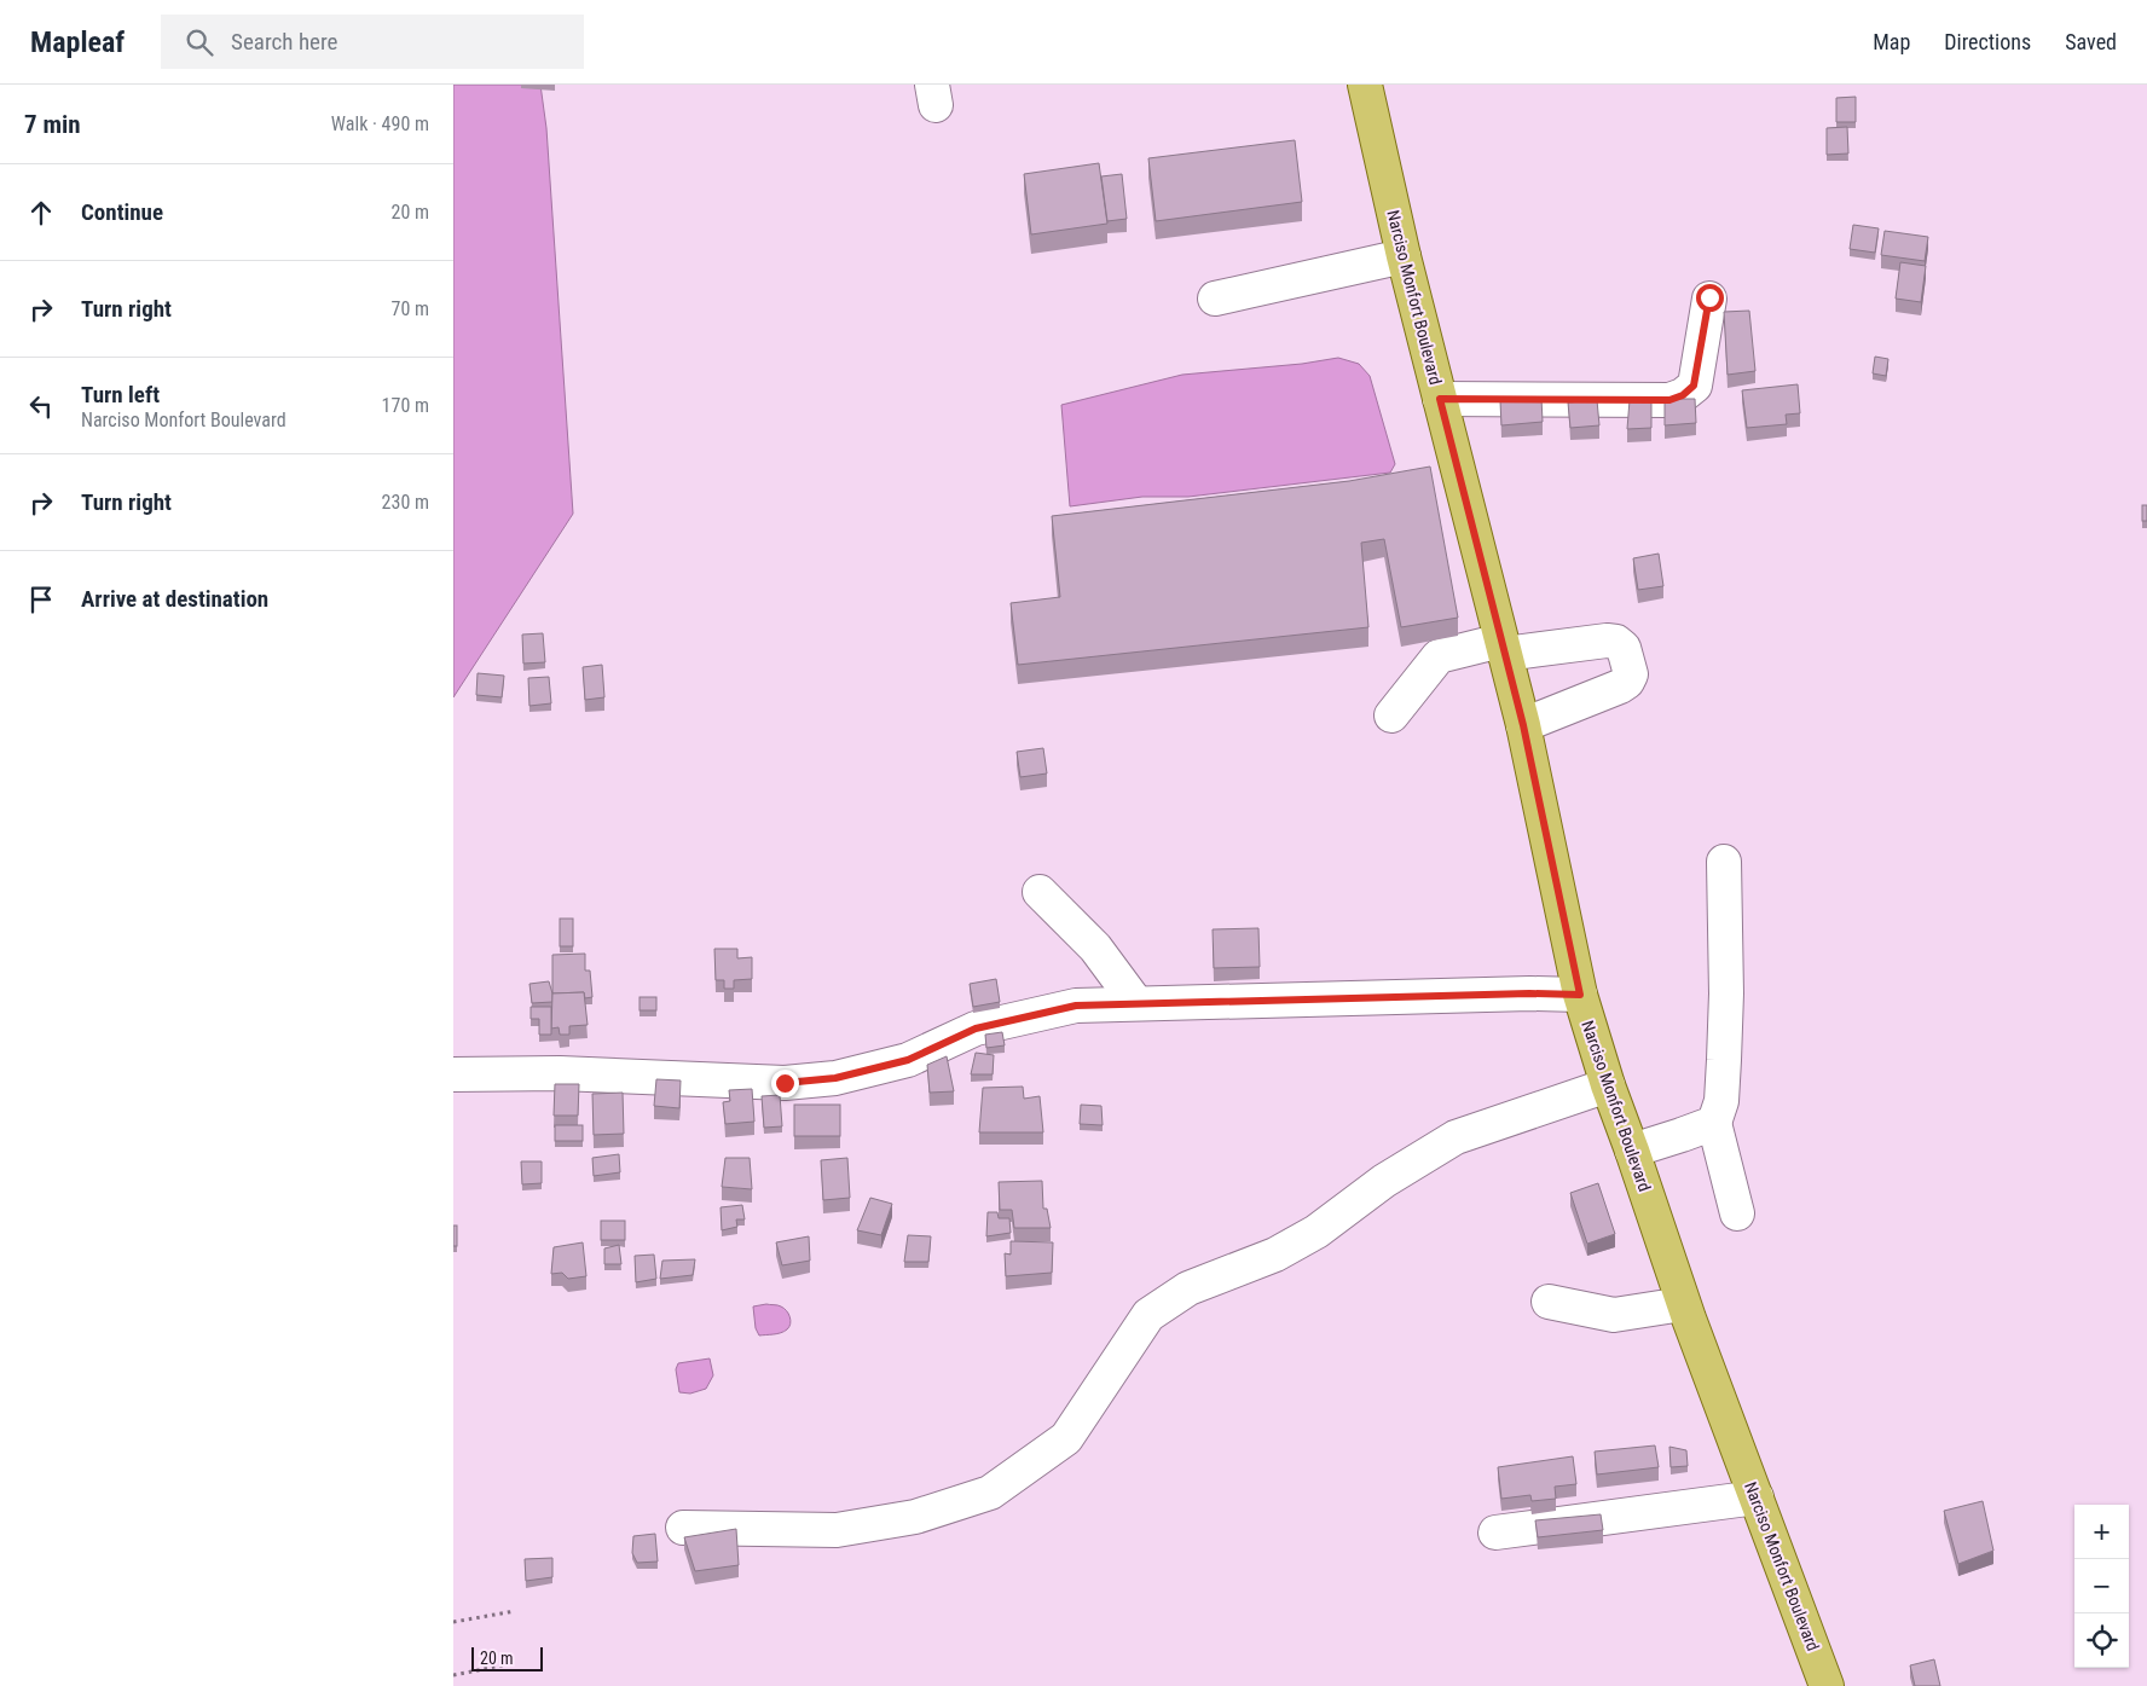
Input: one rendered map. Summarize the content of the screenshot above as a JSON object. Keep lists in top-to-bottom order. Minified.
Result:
{"streets":{"main road":["Narciso Monfort Boulevard"]},"scale_bar":"20 m","page":{"header":"Mapleaf","search":"Search here","nav":["Map","Directions","Saved"],"heading":["7 min","Walk · 490 m"],"list":[["Continue","20 m"],["Turn right","70 m"],["Turn left","Narciso Monfort Boulevard","170 m"],["Turn right","230 m"],"Arrive at destination"],"map_buttons":["+","−"],"scale":"20 m"}}
